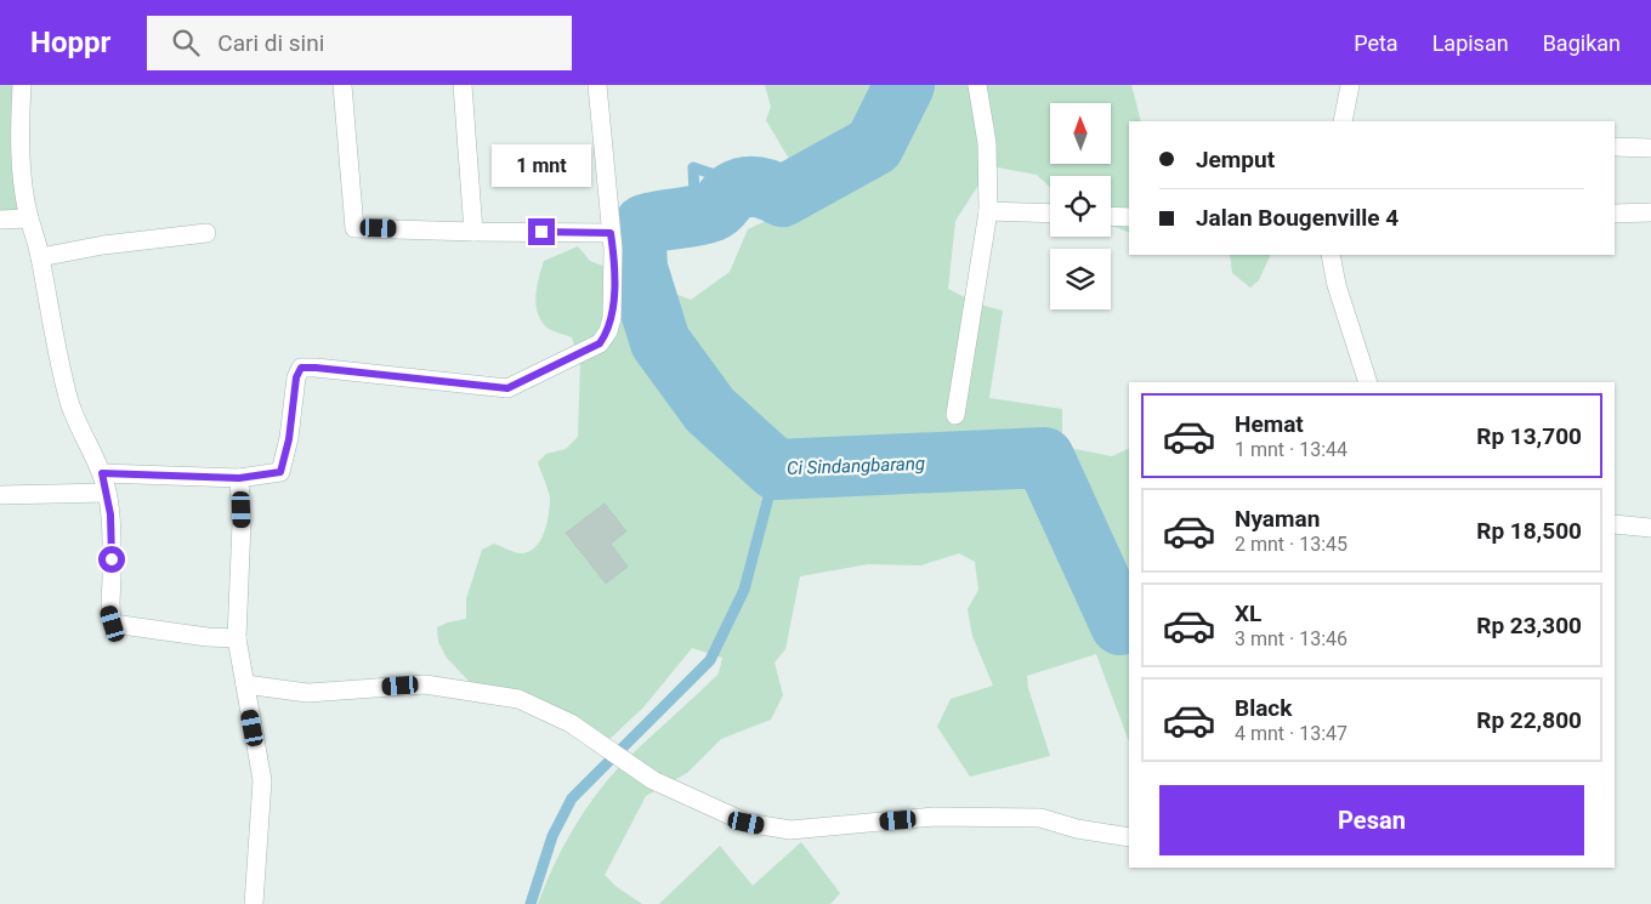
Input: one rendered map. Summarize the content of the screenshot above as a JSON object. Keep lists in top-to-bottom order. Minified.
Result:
{"water":["Ci Sindangbarang"],"north":"top","page":{"header":"Hoppr","search":"Cari di sini","nav":["Peta","Lapisan","Bagikan"],"banner":["Jemput","Jalan Bougenville 4"],"bubble":"1 mnt","list":[{"name":"Hemat","note":"1 mnt · 13:44","value":"Rp 13,700"},{"name":"Nyaman","note":"2 mnt · 13:45","value":"Rp 18,500"},{"name":"XL","note":"3 mnt · 13:46","value":"Rp 23,300"},{"name":"Black","note":"4 mnt · 13:47","value":"Rp 22,800"}],"buttons":"Pesan"}}
